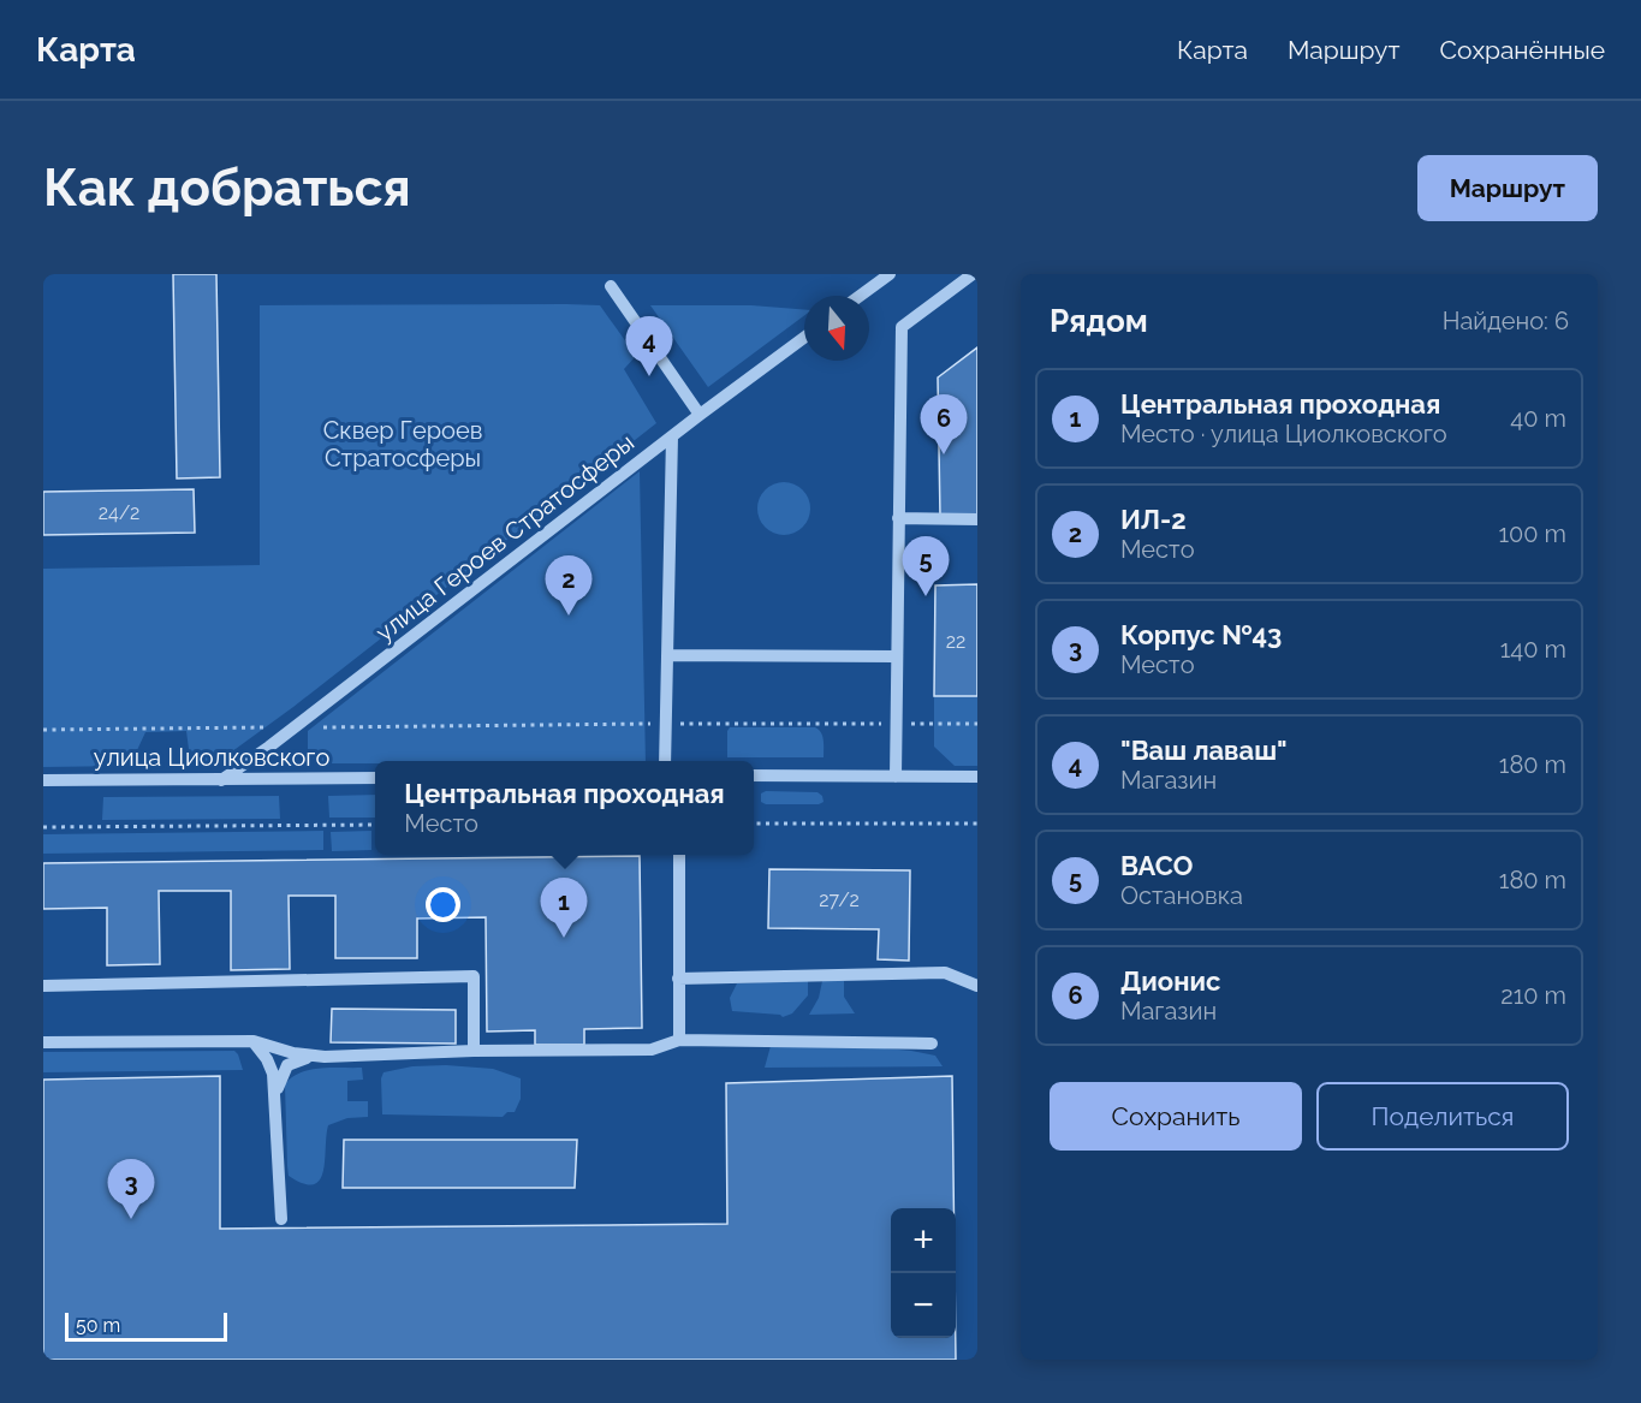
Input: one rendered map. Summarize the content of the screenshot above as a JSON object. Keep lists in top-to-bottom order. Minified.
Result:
{"streets":{"street":["улица Героев Стратосферы","улица Циолковского"]},"crossings":[["улица Героев Стратосферы","улица Циолковского"]],"parks":["Сквер Героев Стратосферы"],"house_numbers":["24/2","22","27/2"],"scale_bar":"50 m","north":"bottom","page":{"header":"Карта","nav":["Карта","Маршрут","Сохранённые"],"buttons":["Маршрут",["Сохранить","Поделиться"]],"title":"Как добраться","heading":["Рядом","Найдено: 6"],"pins":["4","6","5","2","1","3"],"list":[{"mark":"1","name":"Центральная проходная","note":"Место · улица Циолковского","value":"40 m"},{"mark":"2","name":"ИЛ-2","note":"Место","value":"100 m"},{"mark":"3","name":"Корпус №43","note":"Место","value":"140 m"},{"mark":"4","name":"\"Ваш лаваш\"","note":"Магазин","value":"180 m"},{"mark":"5","name":"ВАСО","note":"Остановка","value":"180 m"},{"mark":"6","name":"Дионис","note":"Магазин","value":"210 m"}],"popup":["Центральная проходная","Место"],"map_buttons":["+","−"],"scale":"50 m"}}
